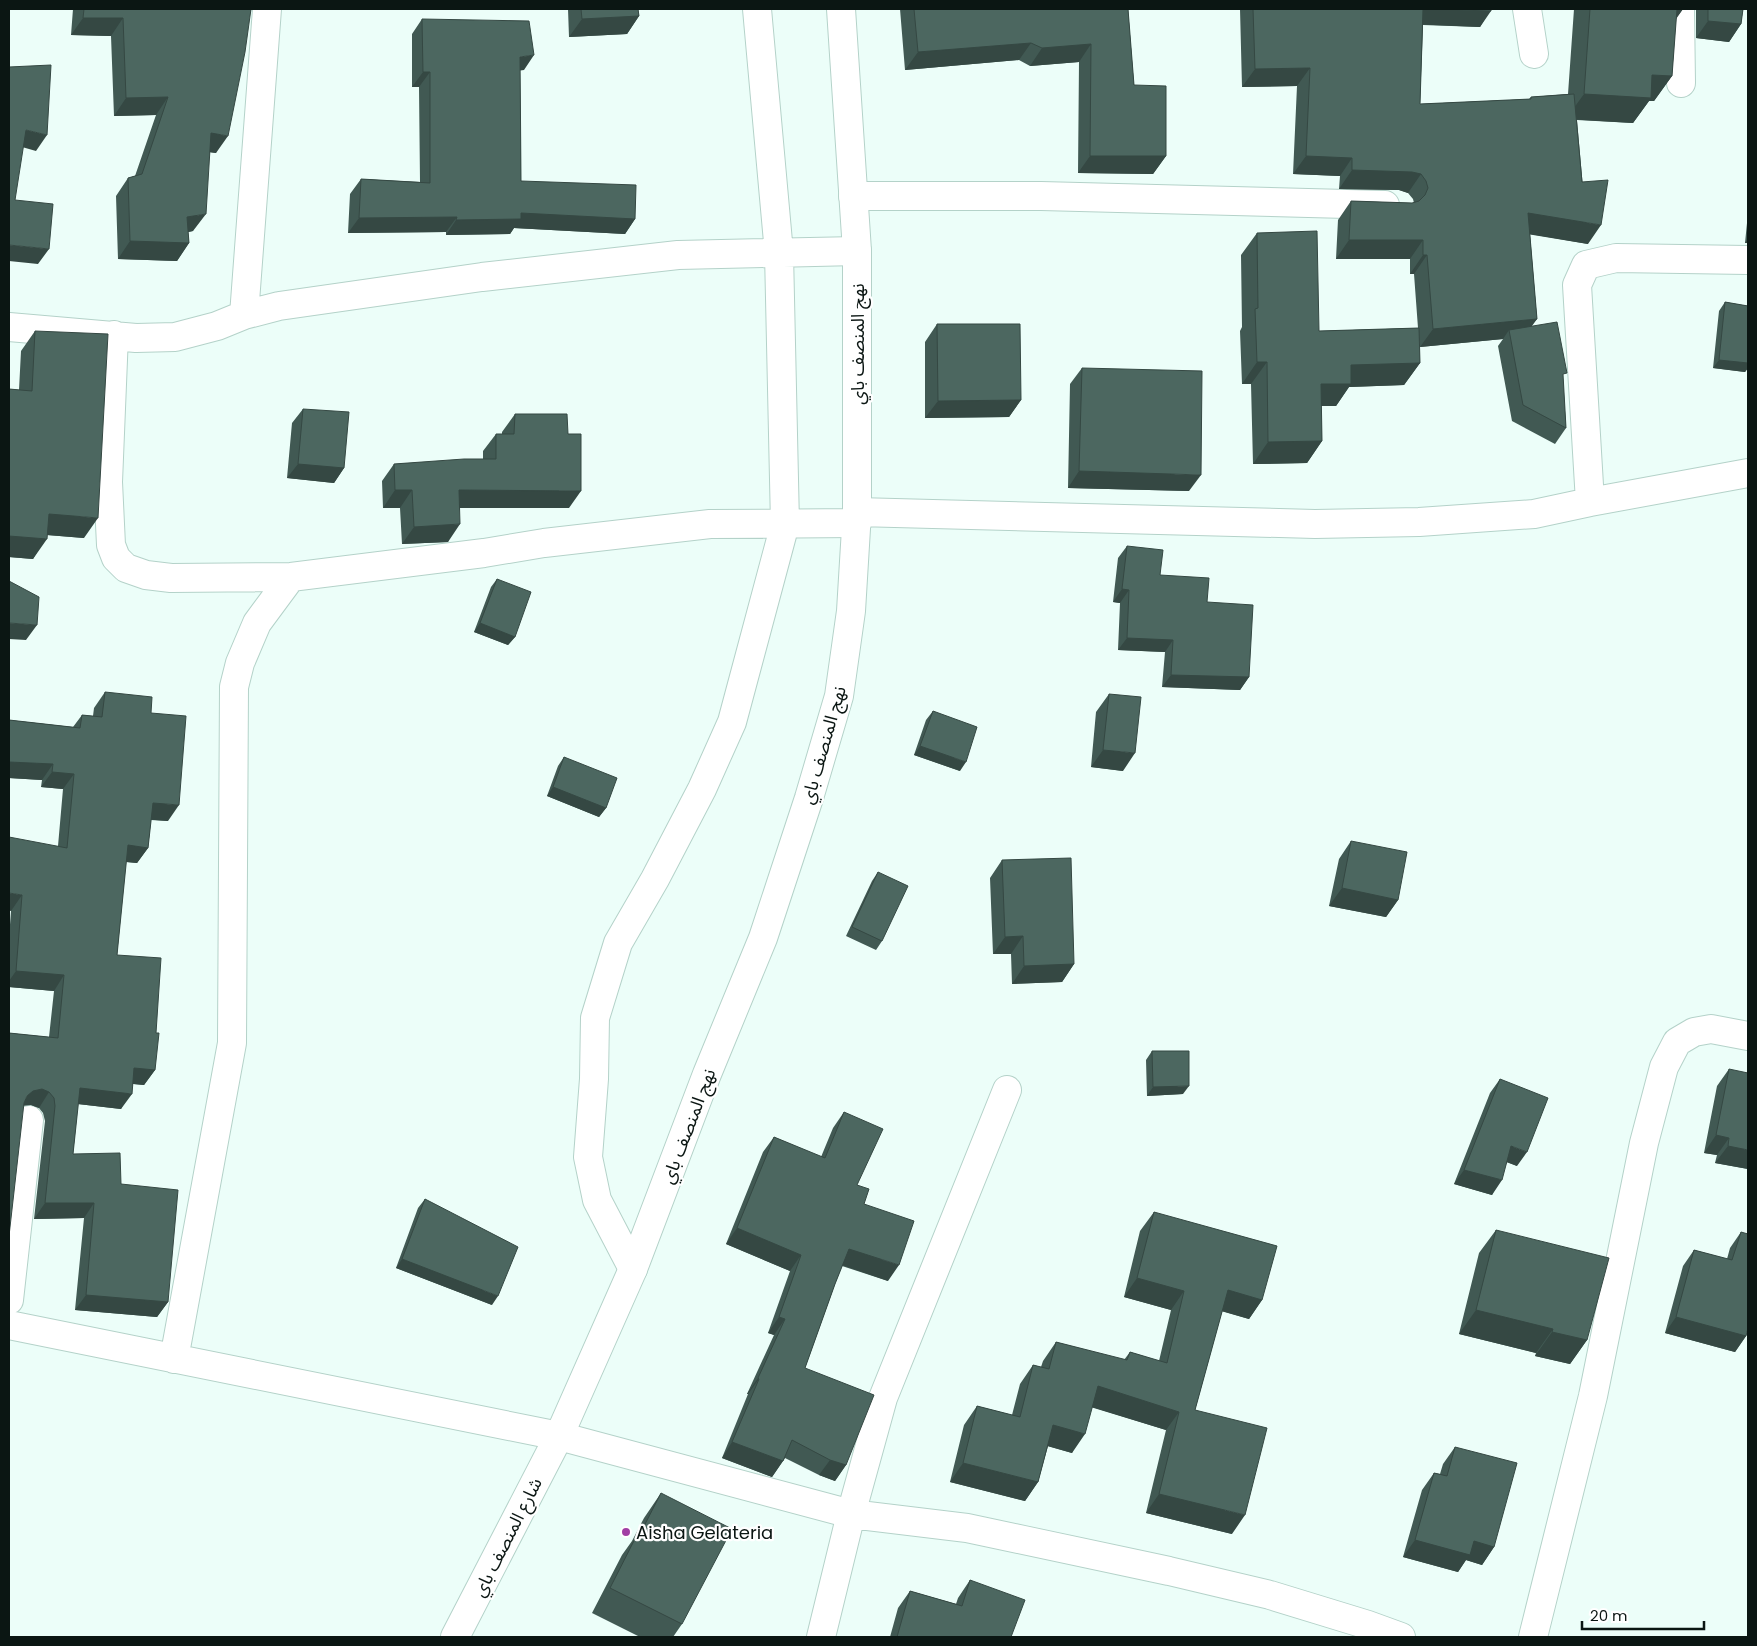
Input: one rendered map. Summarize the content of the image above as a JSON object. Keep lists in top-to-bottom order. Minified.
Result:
{"streets":{"street":["نهج المنصف باي","شارع المنصف باي"]},"crossings":[["نهج المنصف باي","شارع المنصف باي"]],"places":["Aisha Gelateria"],"scale_bar":"20 m"}
